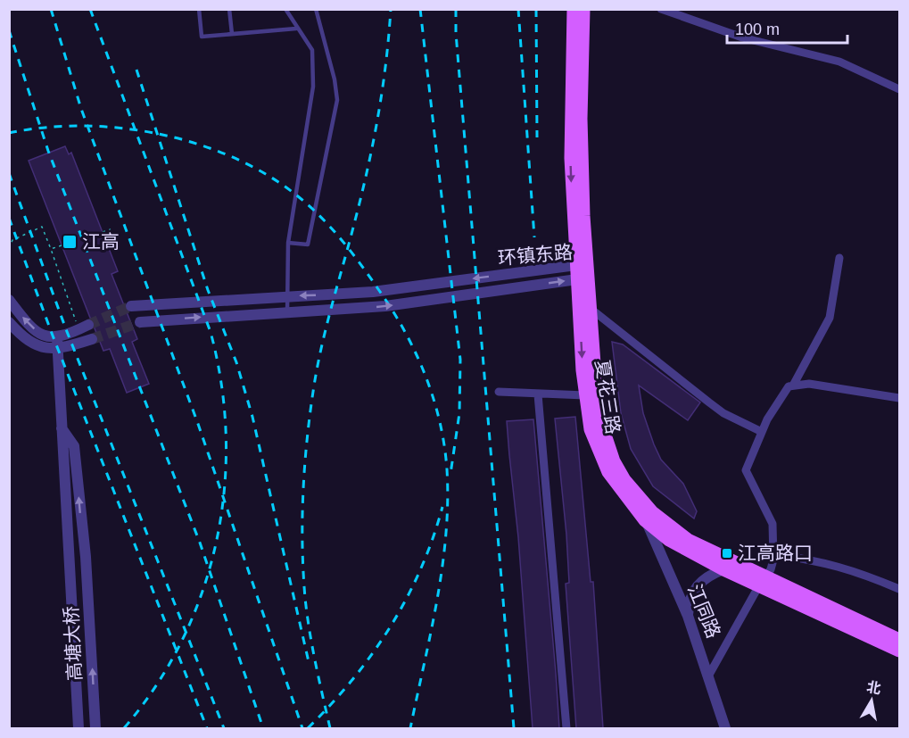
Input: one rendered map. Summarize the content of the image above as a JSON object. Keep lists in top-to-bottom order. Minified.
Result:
{"streets":{"main road":["夏花三路"],"street":["环镇东路","江同路","高塘大桥"]},"crossings":[["环镇东路","夏花三路"],["夏花三路","江同路"]],"places":{"transit":["江高","江高路口"]},"scale_bar":"100 m","north":"top"}
